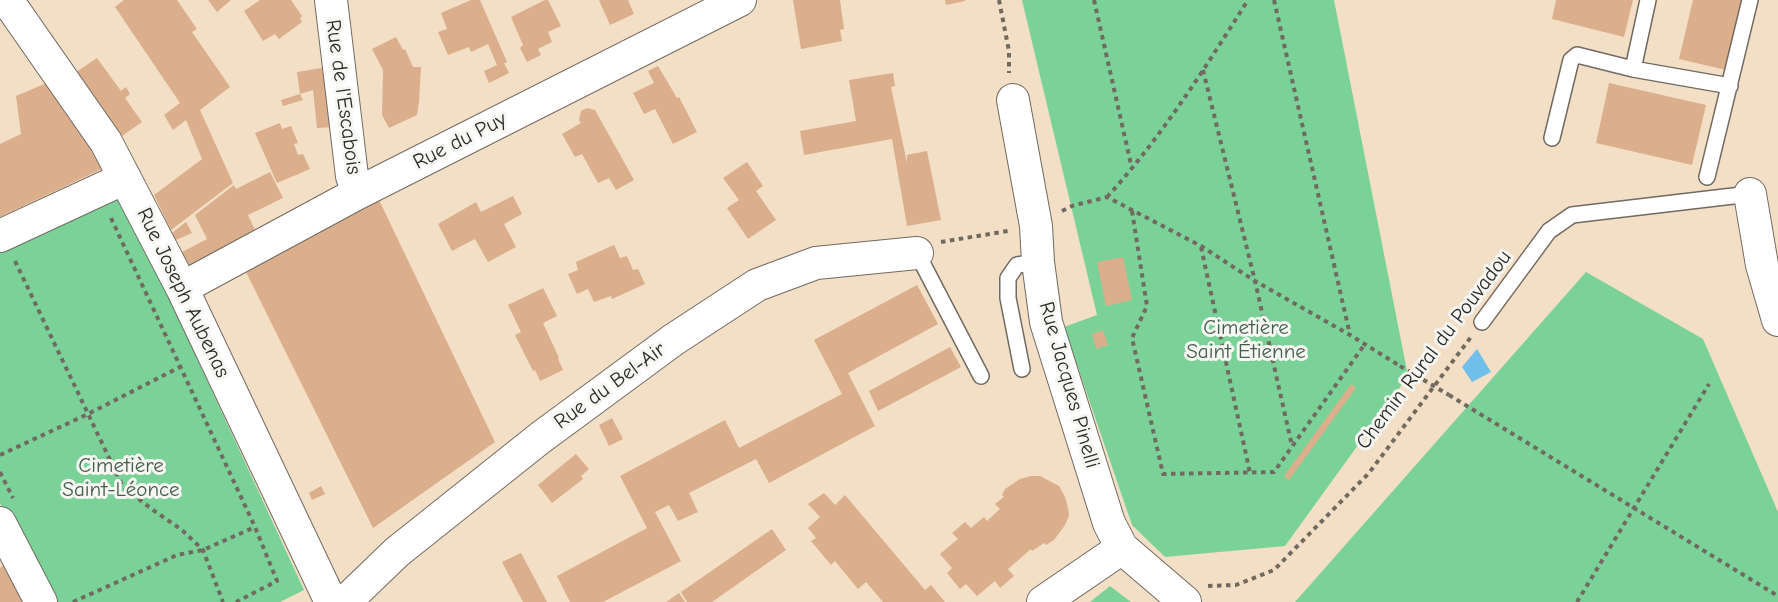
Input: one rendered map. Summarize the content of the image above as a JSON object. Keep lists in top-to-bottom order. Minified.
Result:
{"streets":{"street":["Rue de l'Escabois","Rue du Puy","Rue Joseph Aubenas","Rue Jacques Pinelli","Rue du Bel-Air"],"lane":["Chemin Rural du Pouvadou"]},"crossings":[["Rue de l'Escabois","Rue du Puy"],["Rue du Puy","Rue Joseph Aubenas"],["Chemin Rural du Pouvadou","Rue Jacques Pinelli"]],"parks":["Cimetière Saint Étienne","Cimetière Saint-Léonce"]}
